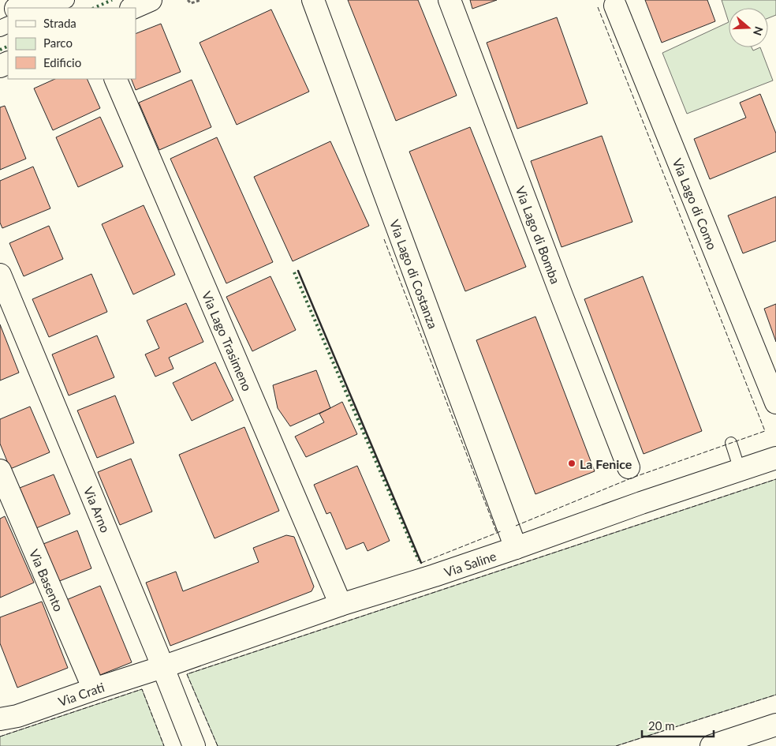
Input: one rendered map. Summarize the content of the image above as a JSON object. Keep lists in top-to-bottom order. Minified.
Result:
{"streets":{"street":["Via Lago di Como","Via Lago di Bomba","Via Lago di Costanza","Via Lago Trasimeno","Via Arno","Via Saline","Via Basento","Via Crati"]},"crossings":[["Via Lago di Costanza","Via Saline"],["Via Lago Trasimeno","Via Saline"],["Via Arno","Via Saline"],["Via Arno","Via Crati"],["Via Saline","Via Crati"],["Via Basento","Via Crati"]],"places":["La Fenice"],"legend":["Strada","Parco","Edificio"],"scale_bar":"20 m","north":"right"}
